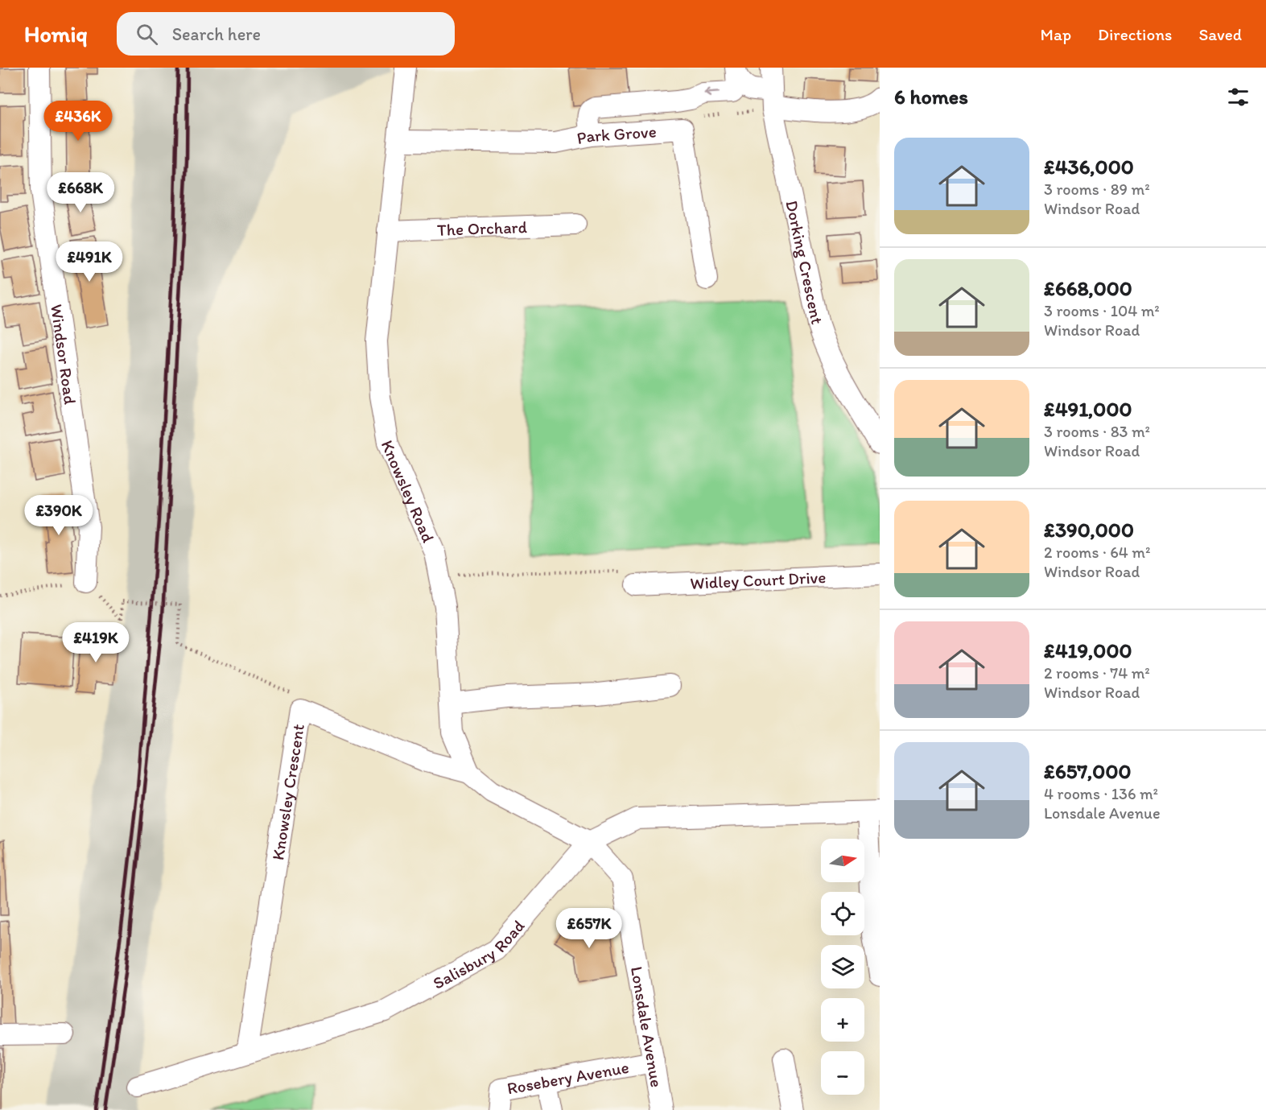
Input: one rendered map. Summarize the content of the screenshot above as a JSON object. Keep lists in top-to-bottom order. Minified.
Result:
{"streets":{"street":["Park Grove","The Orchard","Dorking Crescent","Windsor Road","Knowsley Road","Widley Court Drive","Knowsley Crescent","Salisbury Road","Lonsdale Avenue","Rosebery Avenue"]},"crossings":[["Park Grove","Knowsley Road"],["The Orchard","Knowsley Road"],["Knowsley Road","Knowsley Crescent"],["Knowsley Road","Salisbury Road"],["Knowsley Road","Lonsdale Avenue"],["Knowsley Crescent","Salisbury Road"],["Salisbury Road","Lonsdale Avenue"],["Lonsdale Avenue","Rosebery Avenue"]],"north":"right","page":{"header":"Homiq","search":"Search here","nav":["Map","Directions","Saved"],"heading":"6 homes","price":["£436K","£668K","£491K","£390K","£419K","£657K"],"list":[{"name":"£436,000","note":"3 rooms · 89 m² · Windsor Road"},{"name":"£668,000","note":"3 rooms · 104 m² · Windsor Road"},{"name":"£491,000","note":"3 rooms · 83 m² · Windsor Road"},{"name":"£390,000","note":"2 rooms · 64 m² · Windsor Road"},{"name":"£419,000","note":"2 rooms · 74 m² · Windsor Road"},{"name":"£657,000","note":"4 rooms · 136 m² · Lonsdale Avenue"}],"map_buttons":["+","−"]}}
